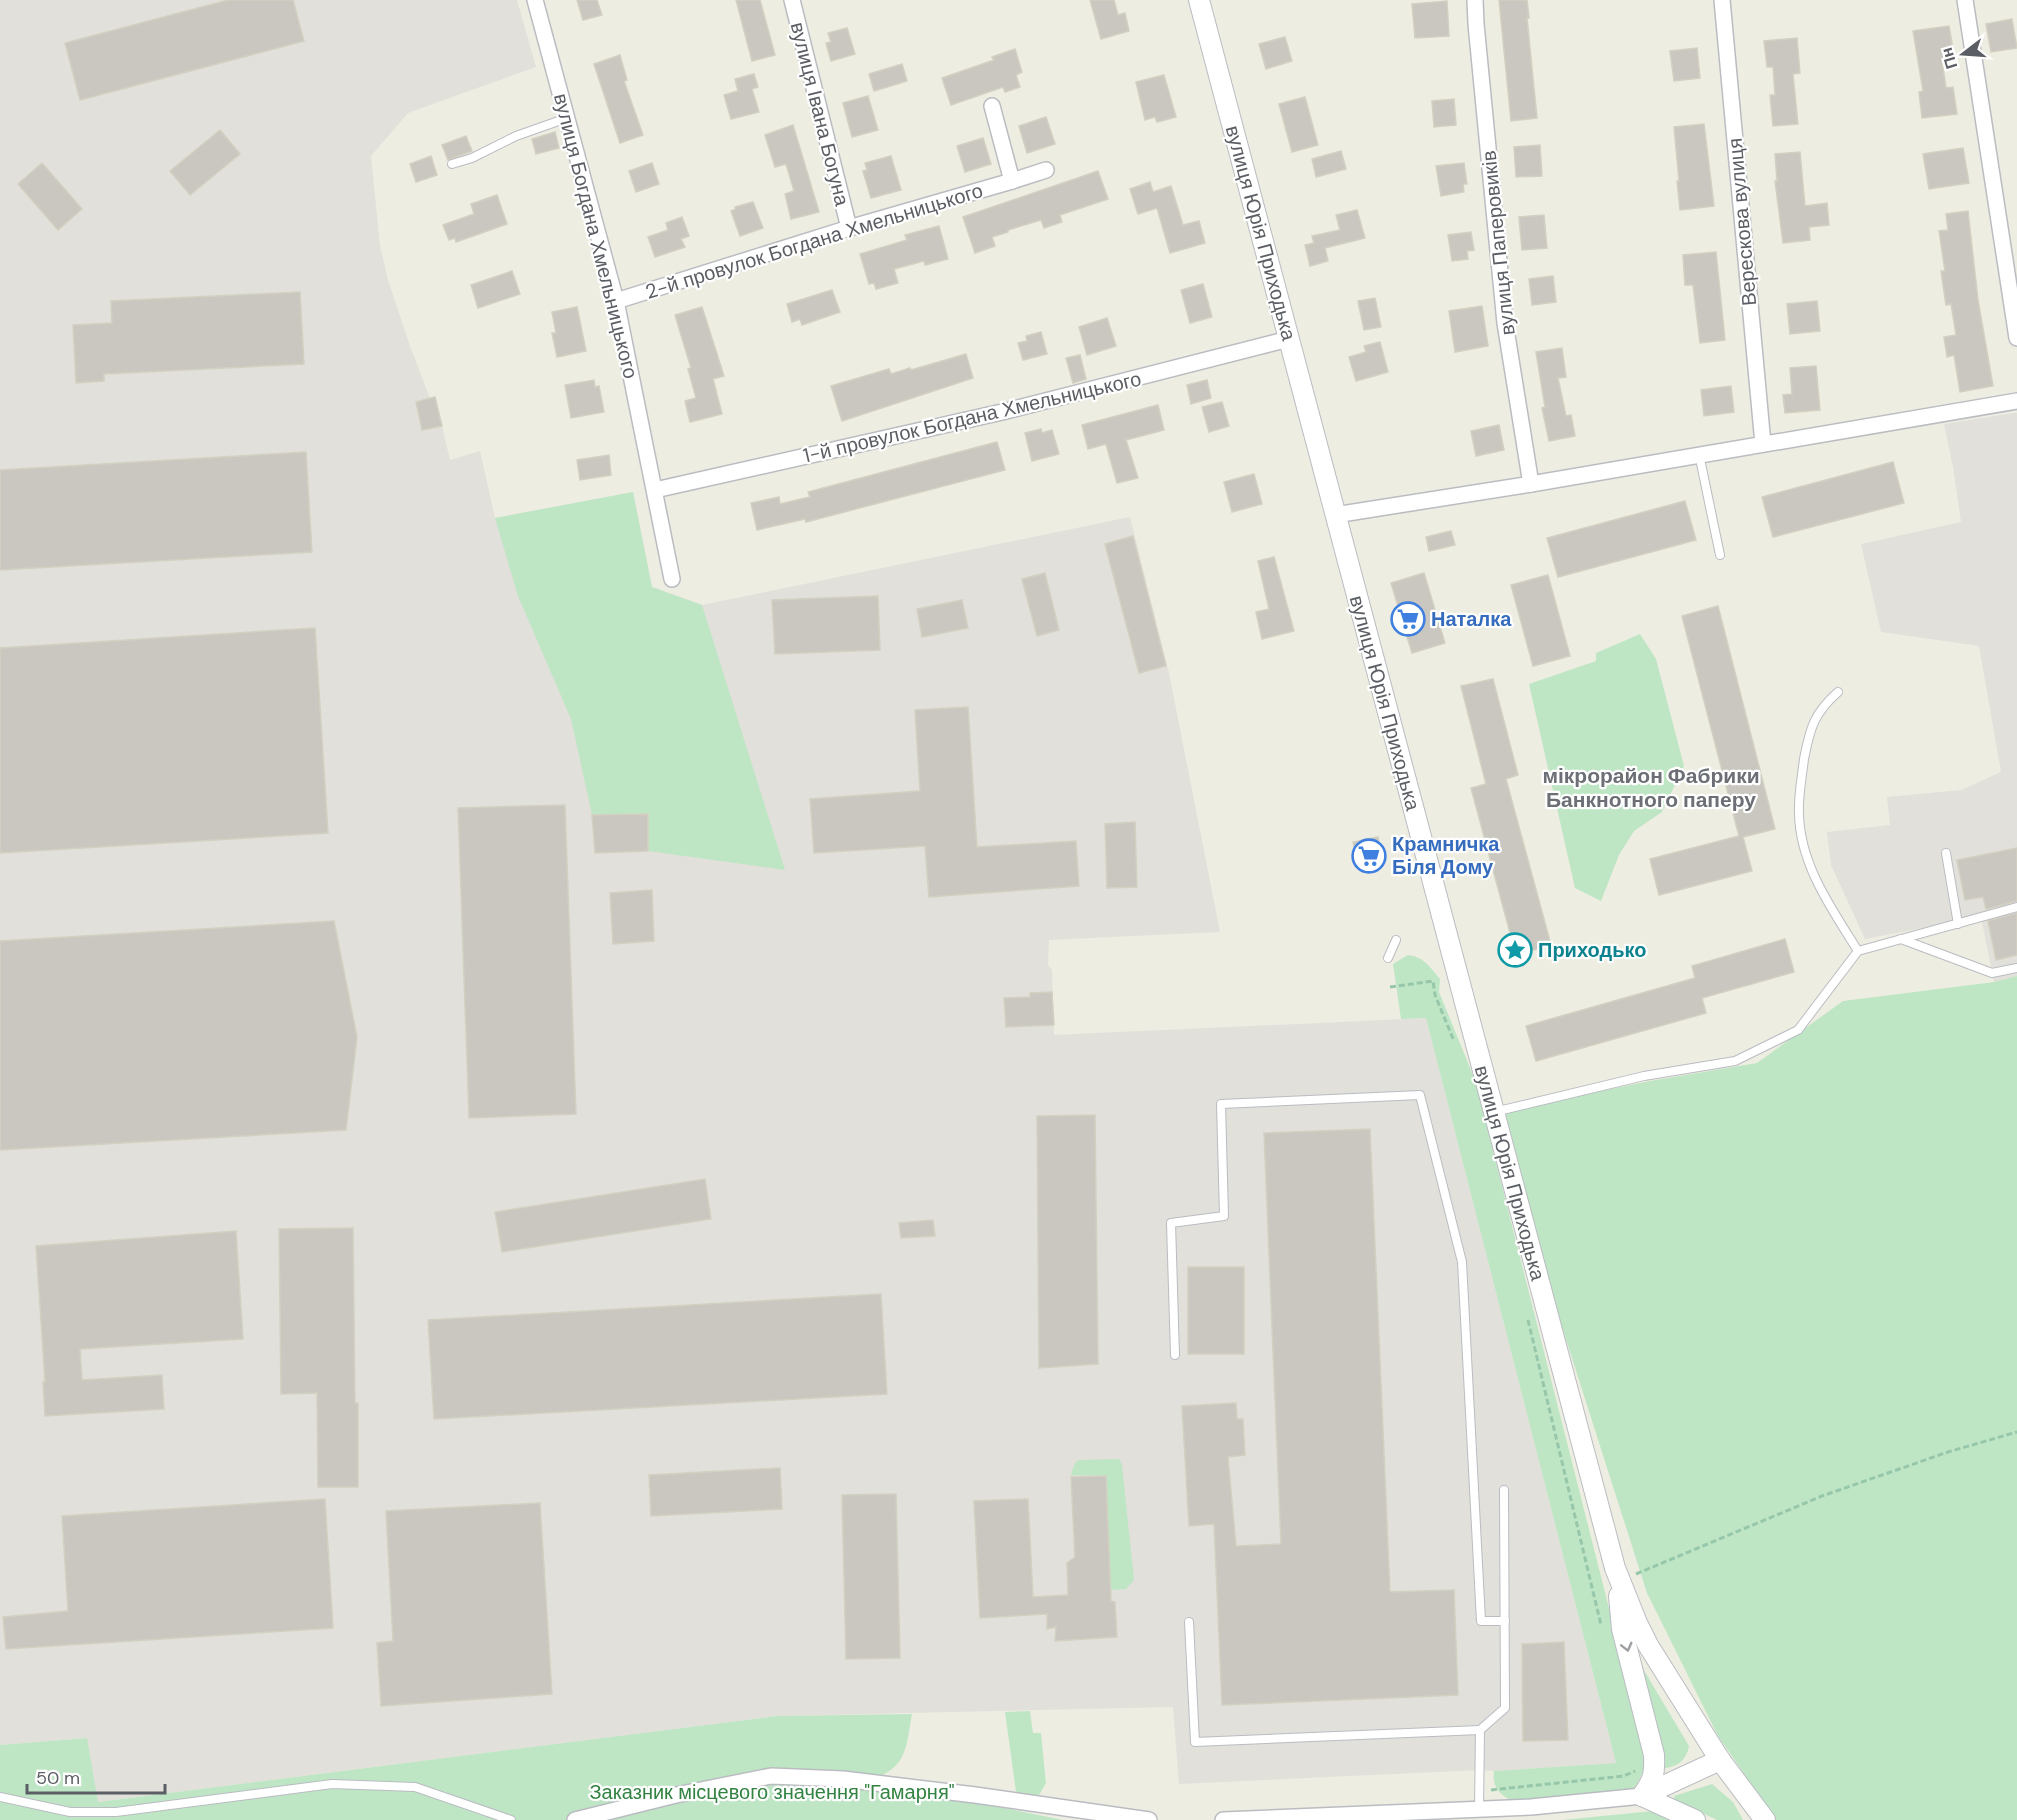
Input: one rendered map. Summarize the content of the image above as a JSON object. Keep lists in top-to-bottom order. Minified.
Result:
{"streets":{"street":["вулиця Івана Богуна","Верескова вулиця","вулиця Юрія Приходька","вулиця Богдана Хмельницького","2-й провулок Богдана Хмельницького","вулиця Паперовиків","1-й провулок Богдана Хмельницького"]},"crossings":[["вулиця Івана Богуна","2-й провулок Богдана Хмельницького"],["вулиця Юрія Приходька","1-й провулок Богдана Хмельницького"],["вулиця Богдана Хмельницького","2-й провулок Богдана Хмельницького"],["вулиця Богдана Хмельницького","1-й провулок Богдана Хмельницького"]],"districts":["мікрорайон Фабрики Банкнотного паперу"],"parks":["Заказник місцевого значення \"Гамарня\""],"places":{"supermarket":["Наталка","Крамничка Біля Дому"],"place":["Приходько"]},"scale_bar":"50 m","north":"left"}
